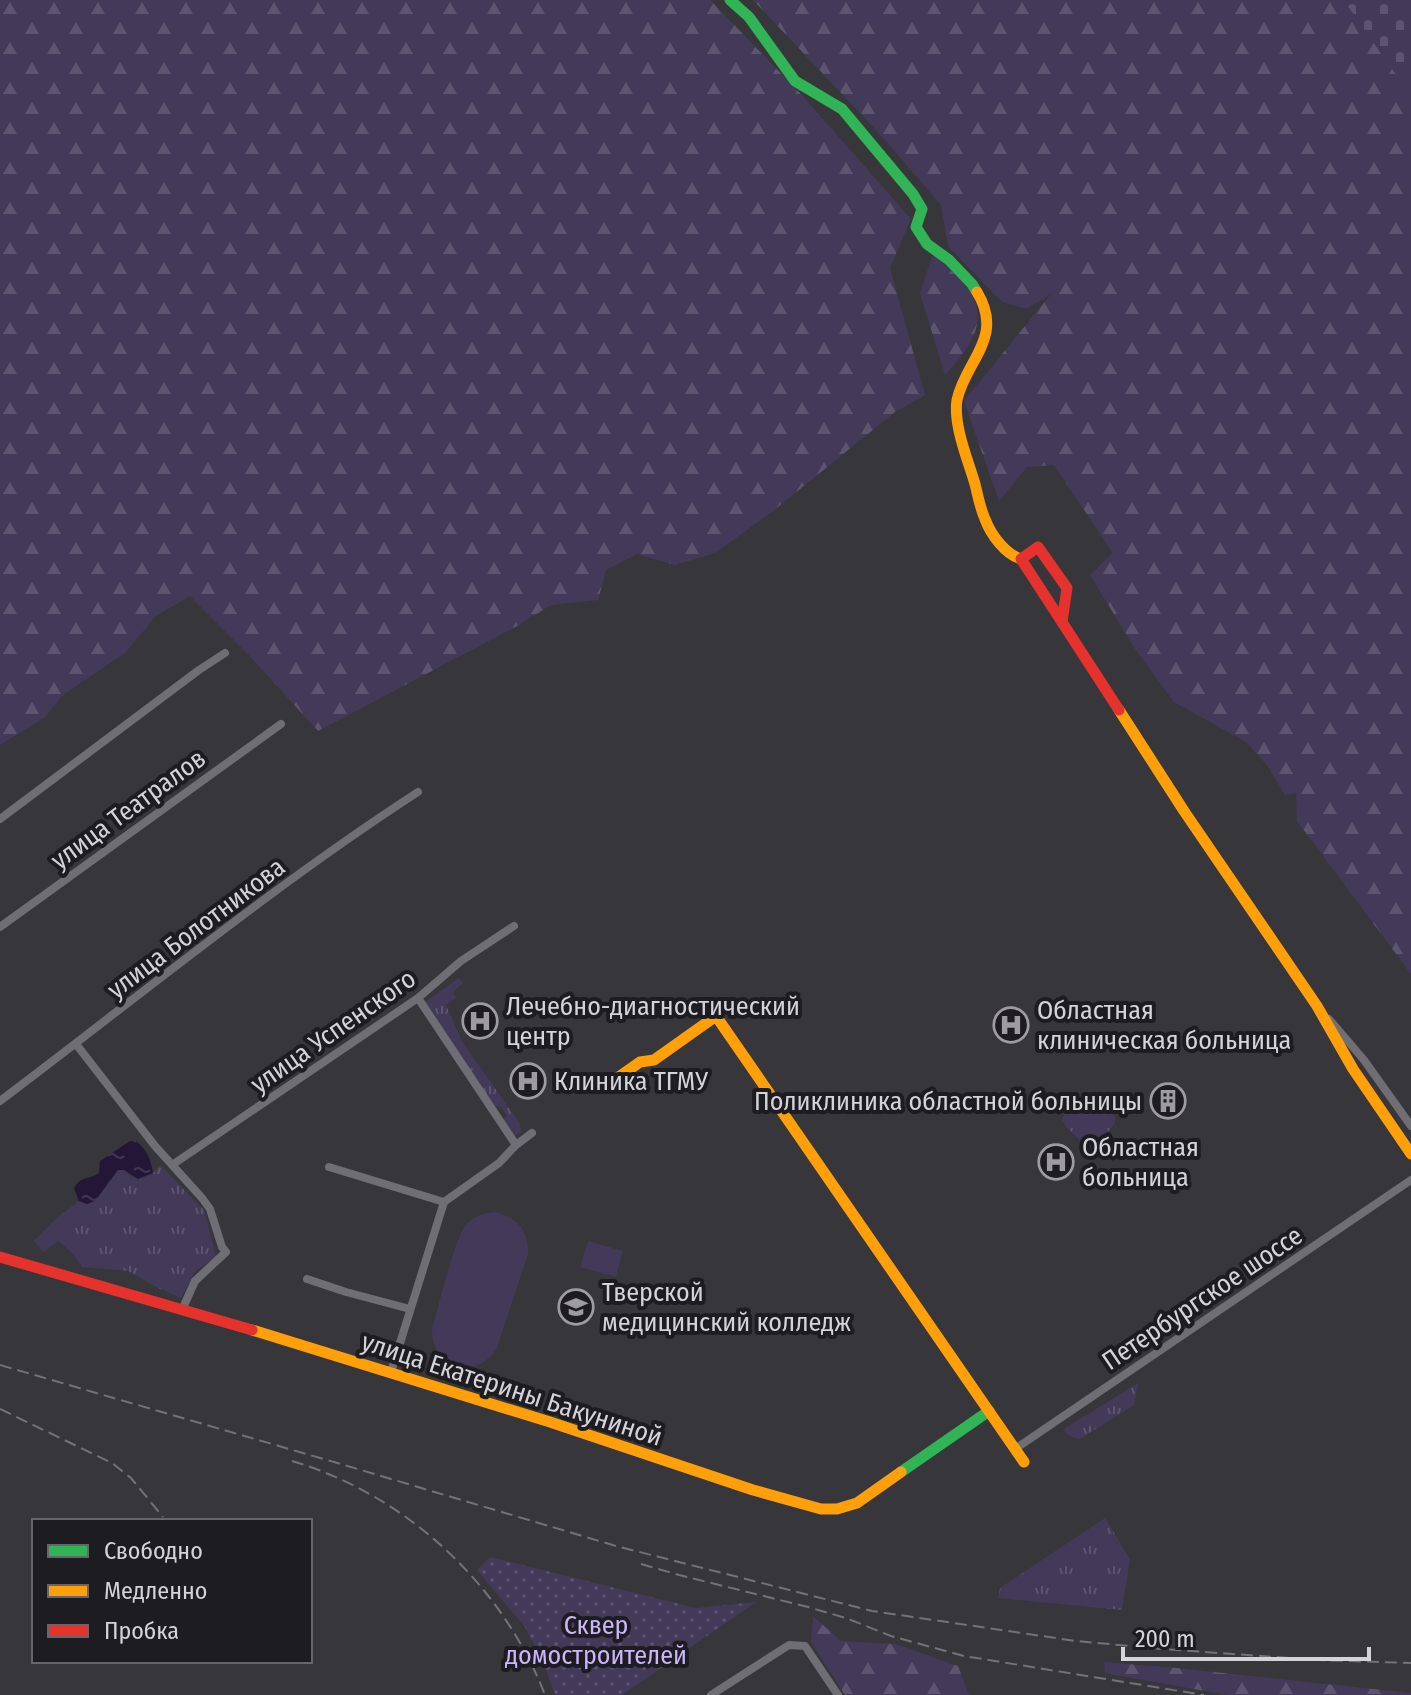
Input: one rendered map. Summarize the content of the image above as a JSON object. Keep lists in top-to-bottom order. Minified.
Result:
{"streets":{"street":["улица Театралов","улица Болотникова","улица Успенского","Петербургское шоссе","улица Екатерины Бакуниной"]},"parks":["Сквер домостроителей"],"places":{"hospital":["Лечебно-диагностический центр","Областная клиническая больница","Клиника ТГМУ","Областная больница"],"building":["Поликлиника областной больницы"],"school or university":["Тверской медицинский колледж"]},"legend":["Свободно","Медленно","Пробка"],"scale_bar":"200 m"}
